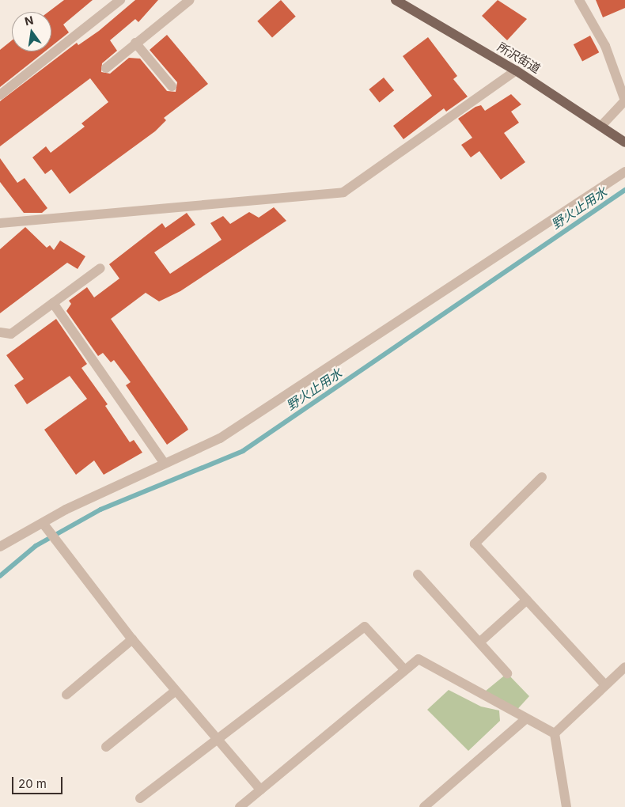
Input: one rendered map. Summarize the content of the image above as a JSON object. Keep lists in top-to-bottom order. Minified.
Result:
{"streets":{"main road":["所沢街道"]},"water":["野火止用水"],"scale_bar":"20 m","north":"top"}
